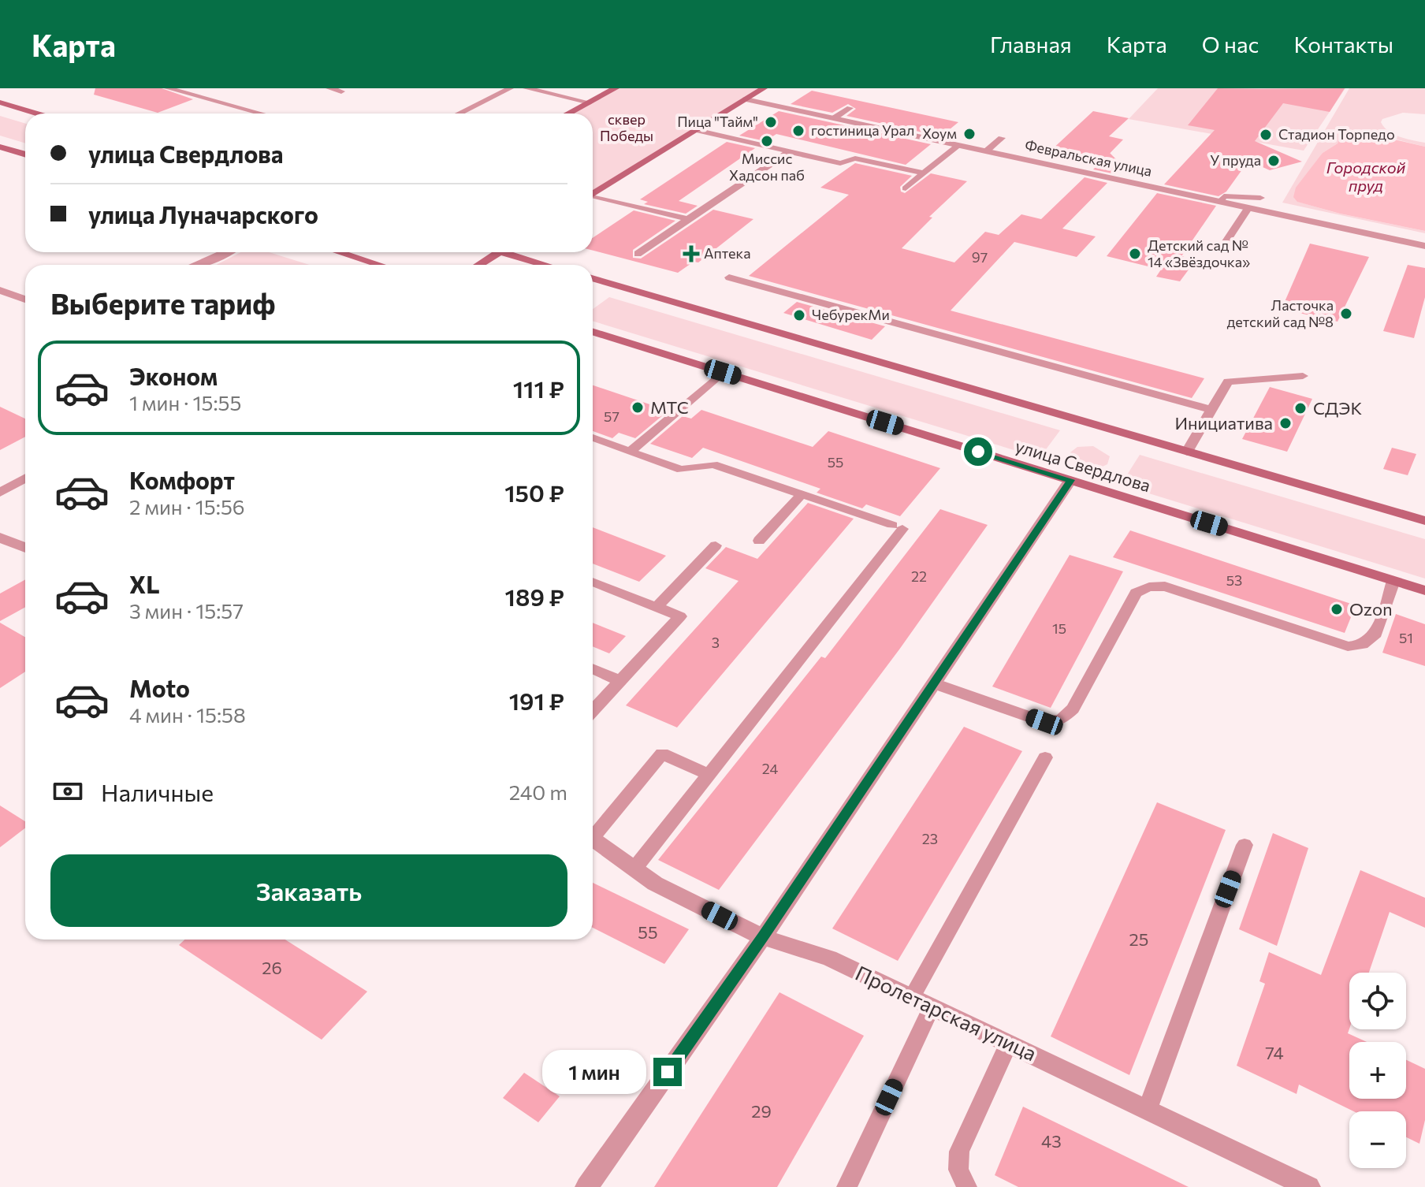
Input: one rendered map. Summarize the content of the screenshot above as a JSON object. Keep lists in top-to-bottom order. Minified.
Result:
{"streets":{"main road":["улица Свердлова"],"street":["Февральская улица","Пролетарская улица"]},"water":["Городской пруд"],"parks":["сквер Победы"],"places":{"other":["Пица \"Тайм\"","гостиница Урал","Хоум","Стадион Торпедо","Миссис Хадсон паб","У пруда","Детский сад № 14 «Звёздочка»","Ласточка детский сад №8","ЧебурекМи","МТС","СДЭК","Инициатива","Ozon"],"health":["Аптека"]},"house_numbers":["97","57","55","22","53","15","51","3","24","23","55","25","26","74","29","43"],"page":{"header":"Карта","nav":["Главная","Карта","О нас","Контакты"],"banner":["улица Свердлова","улица Луначарского"],"heading":"Выберите тариф","list":[{"name":"Эконом","note":"1 мин · 15:55","value":"111 ₽"},{"name":"Комфорт","note":"2 мин · 15:56","value":"150 ₽"},{"name":"XL","note":"3 мин · 15:57","value":"189 ₽"},{"name":"Moto","note":"4 мин · 15:58","value":"191 ₽"}],"pay":["Наличные","240 m"],"buttons":"Заказать","map_buttons":["+","−"],"bubble":"1 мин"}}
